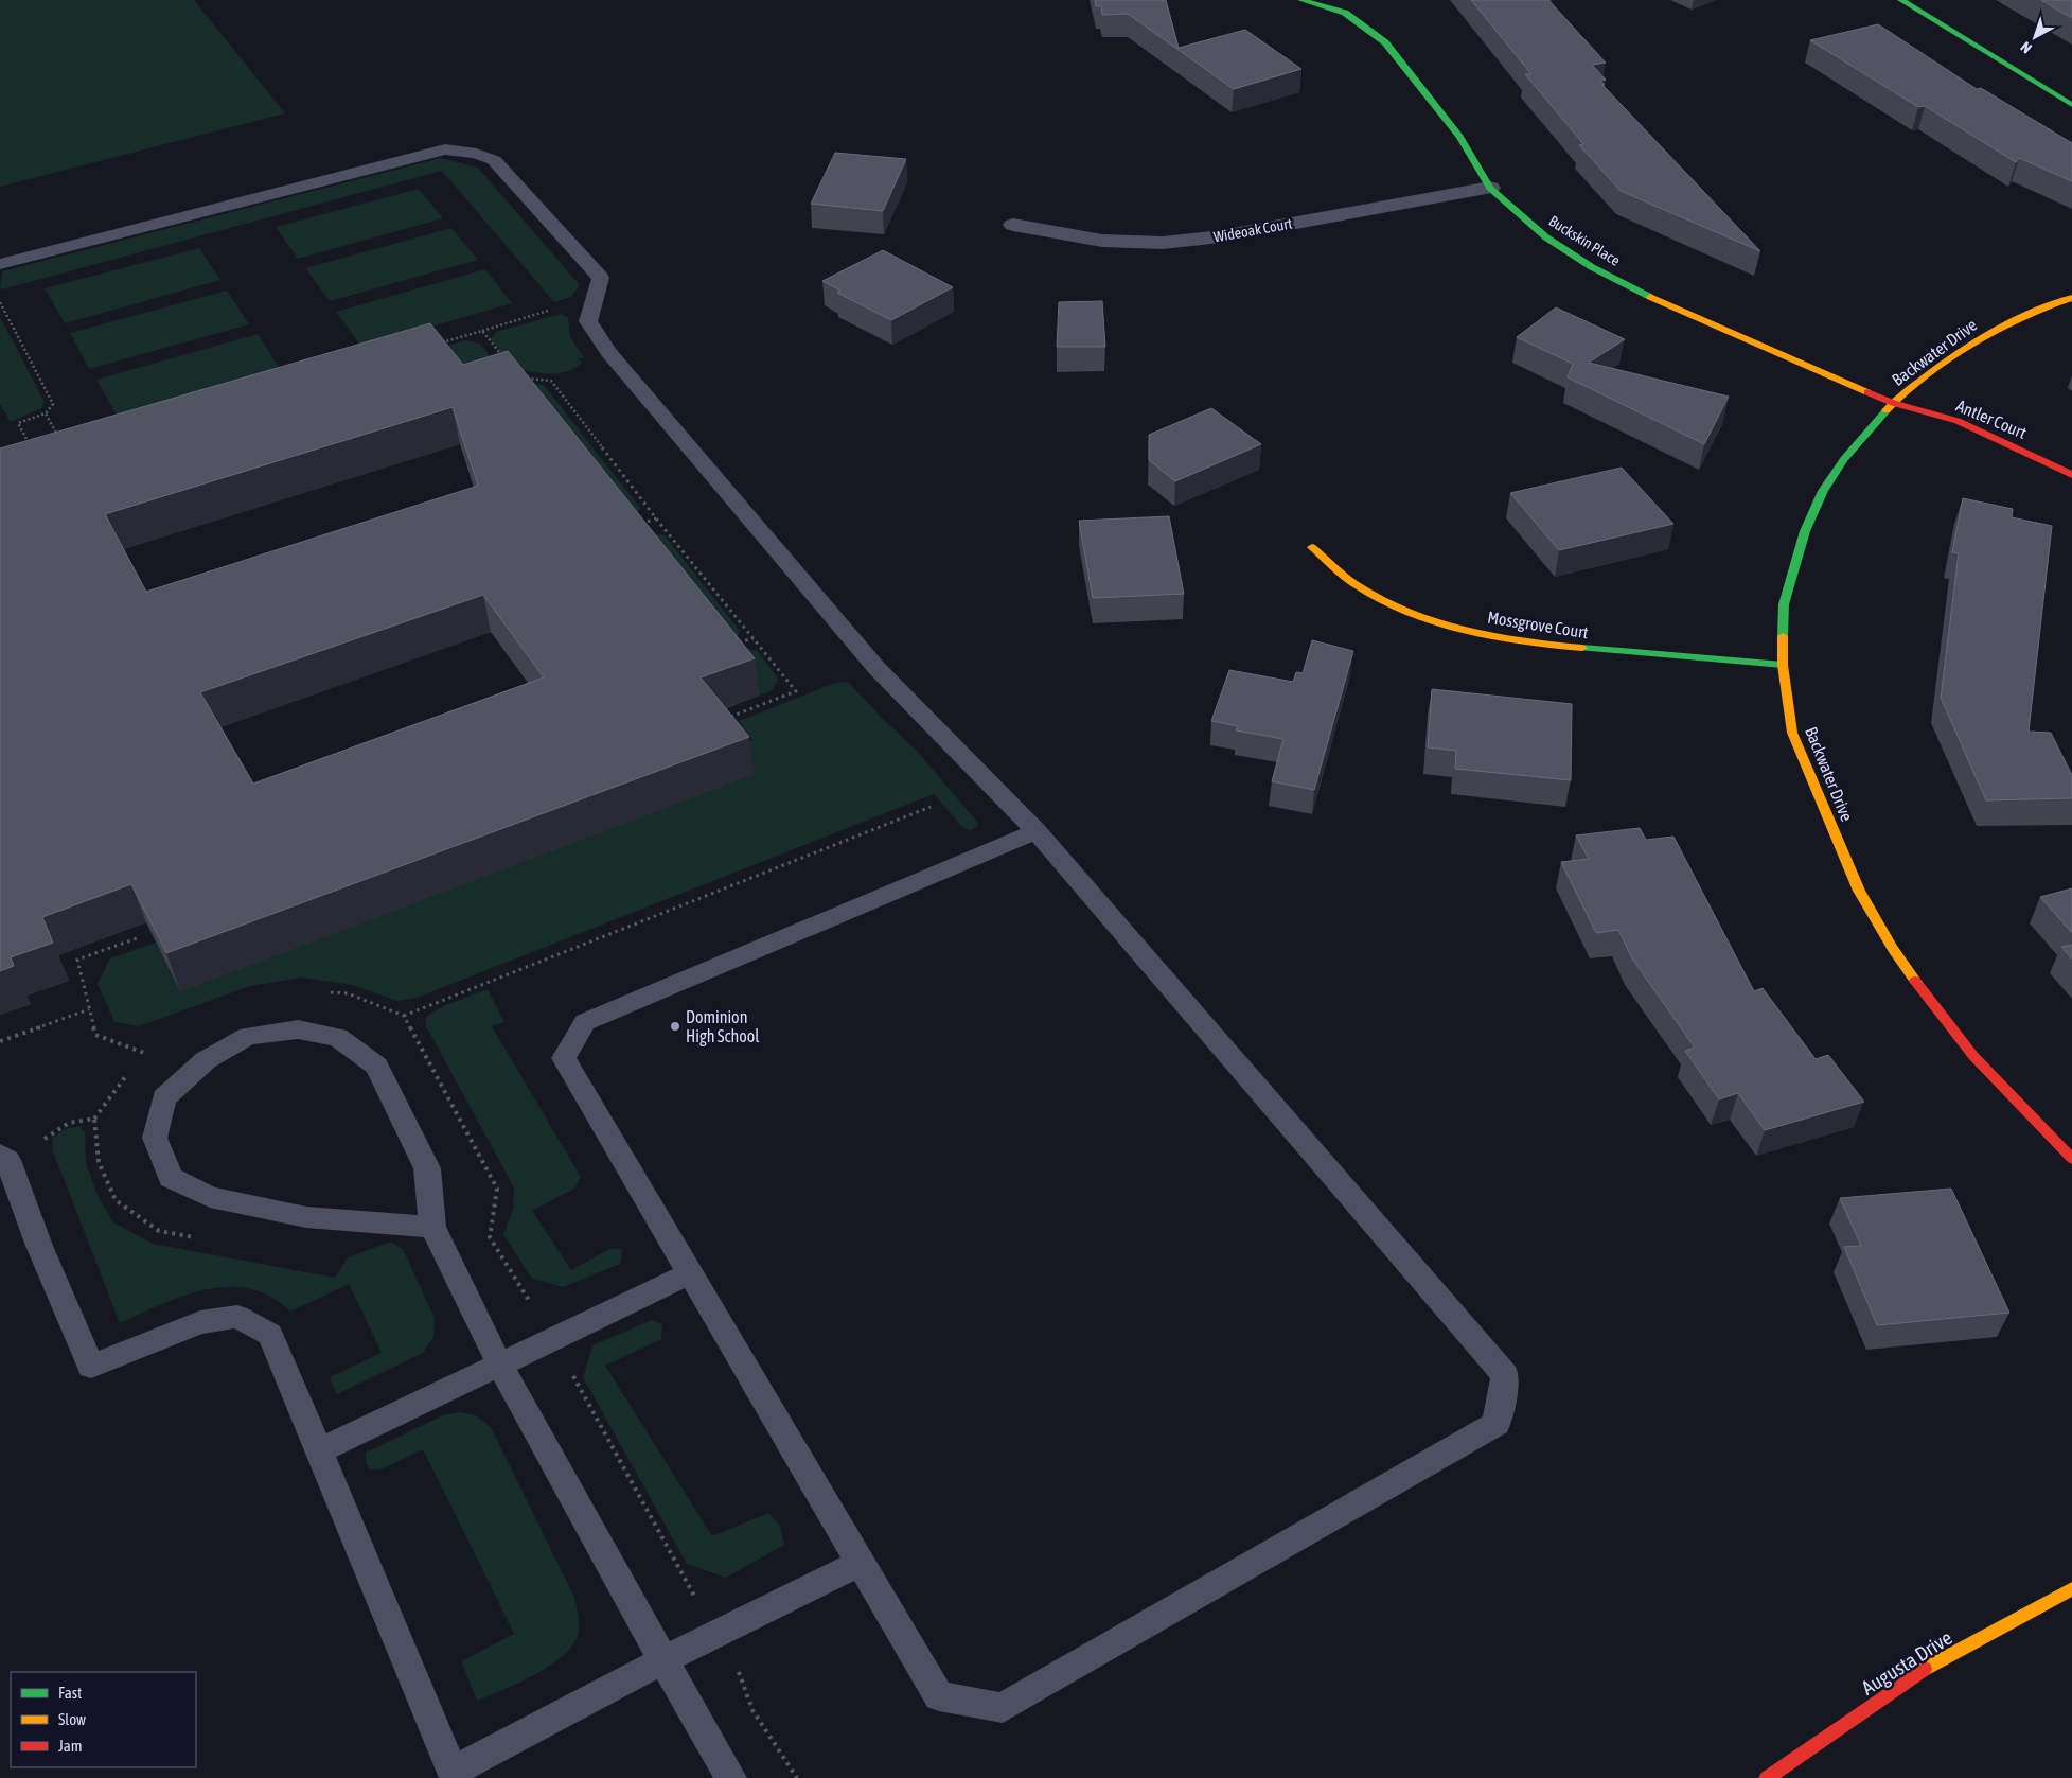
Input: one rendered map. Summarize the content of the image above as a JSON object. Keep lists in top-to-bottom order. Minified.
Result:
{"streets":{"street":["Wideoak Court","Buckskin Place","Backwater Drive","Antler Court","Mossgrove Court","Augusta Drive"]},"crossings":[["Wideoak Court","Buckskin Place"],["Buckskin Place","Backwater Drive"],["Buckskin Place","Antler Court"],["Backwater Drive","Antler Court"],["Backwater Drive","Mossgrove Court"]],"places":["Dominion High School"],"legend":["Fast","Slow","Jam"],"north":"bottom left"}
